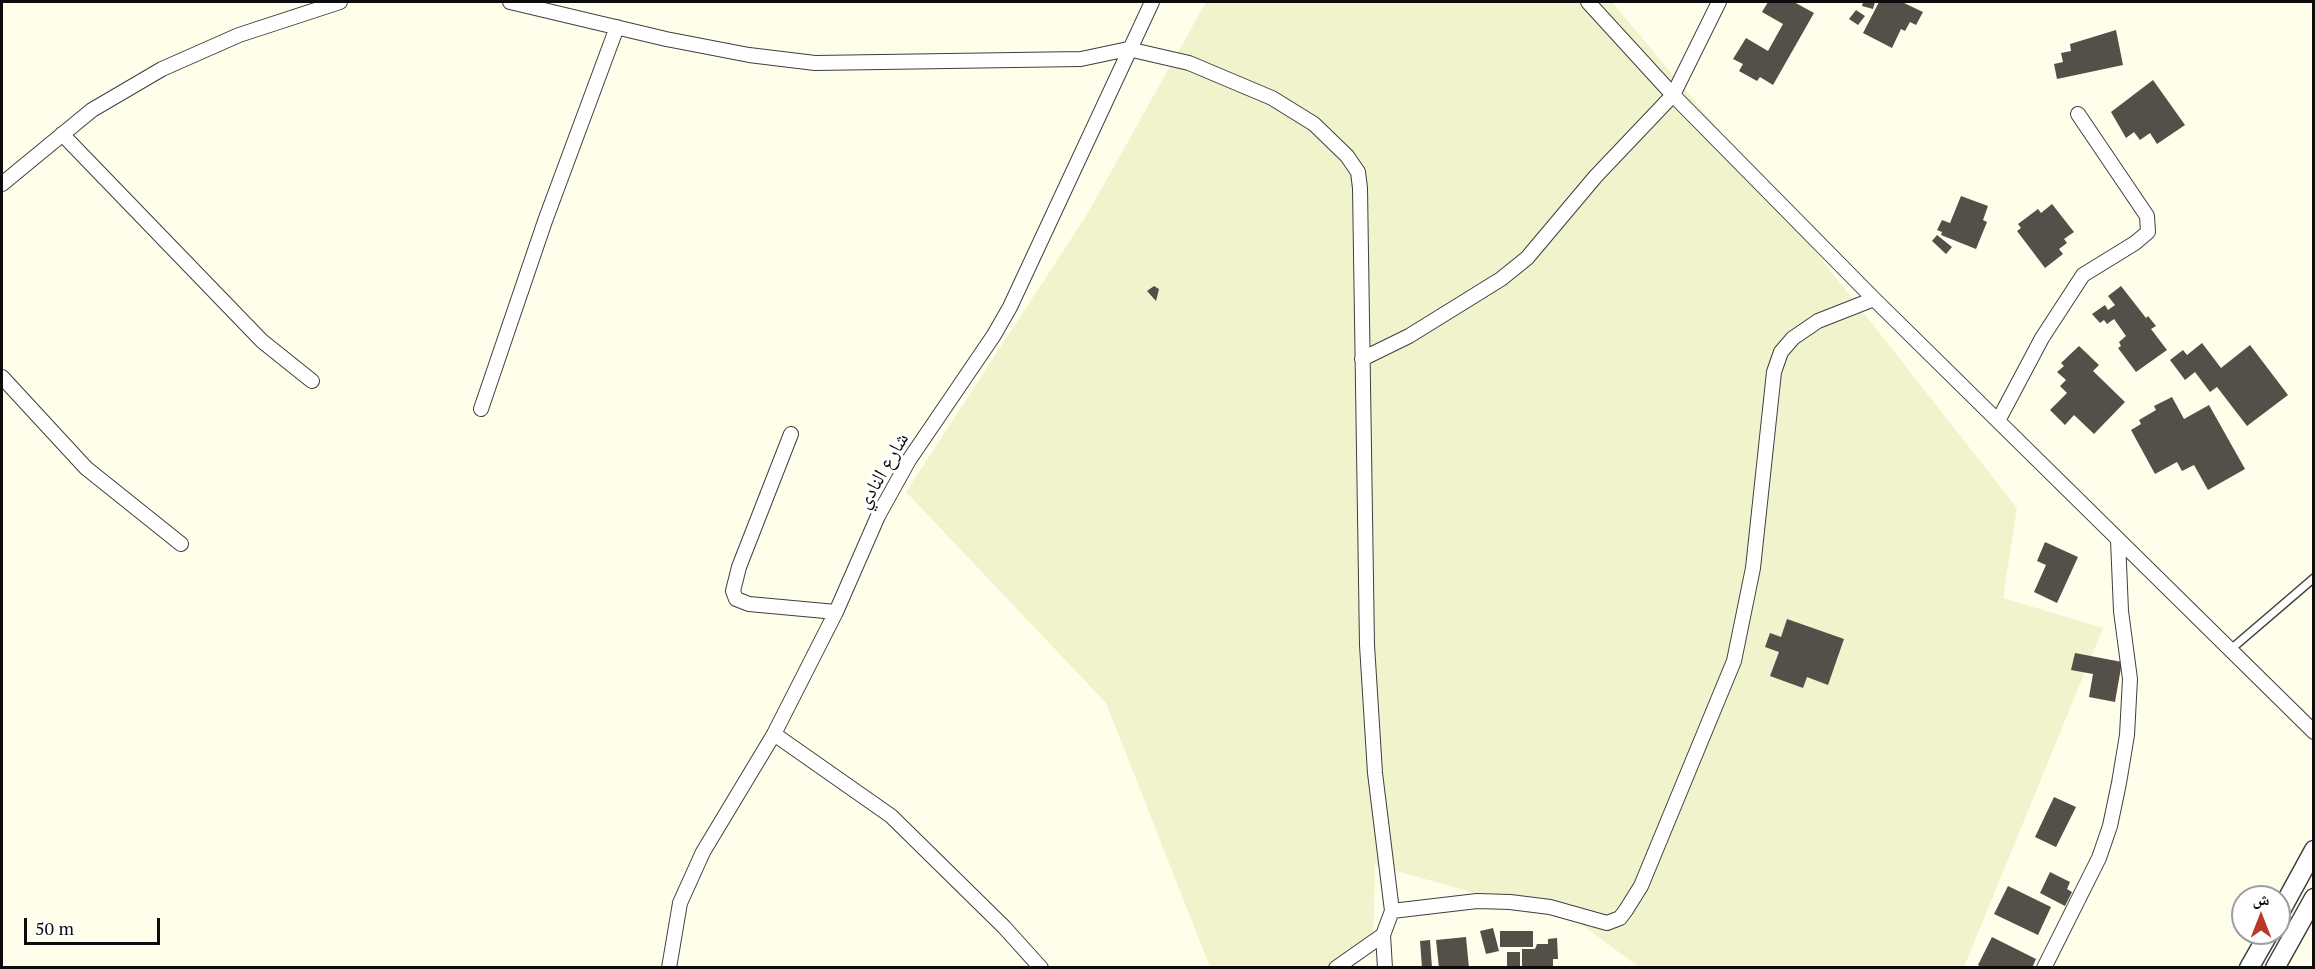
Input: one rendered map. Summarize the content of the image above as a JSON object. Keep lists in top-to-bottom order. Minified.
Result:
{"streets":{"street":["شارع النادي"]},"scale_bar":"50 m","north":"top"}
